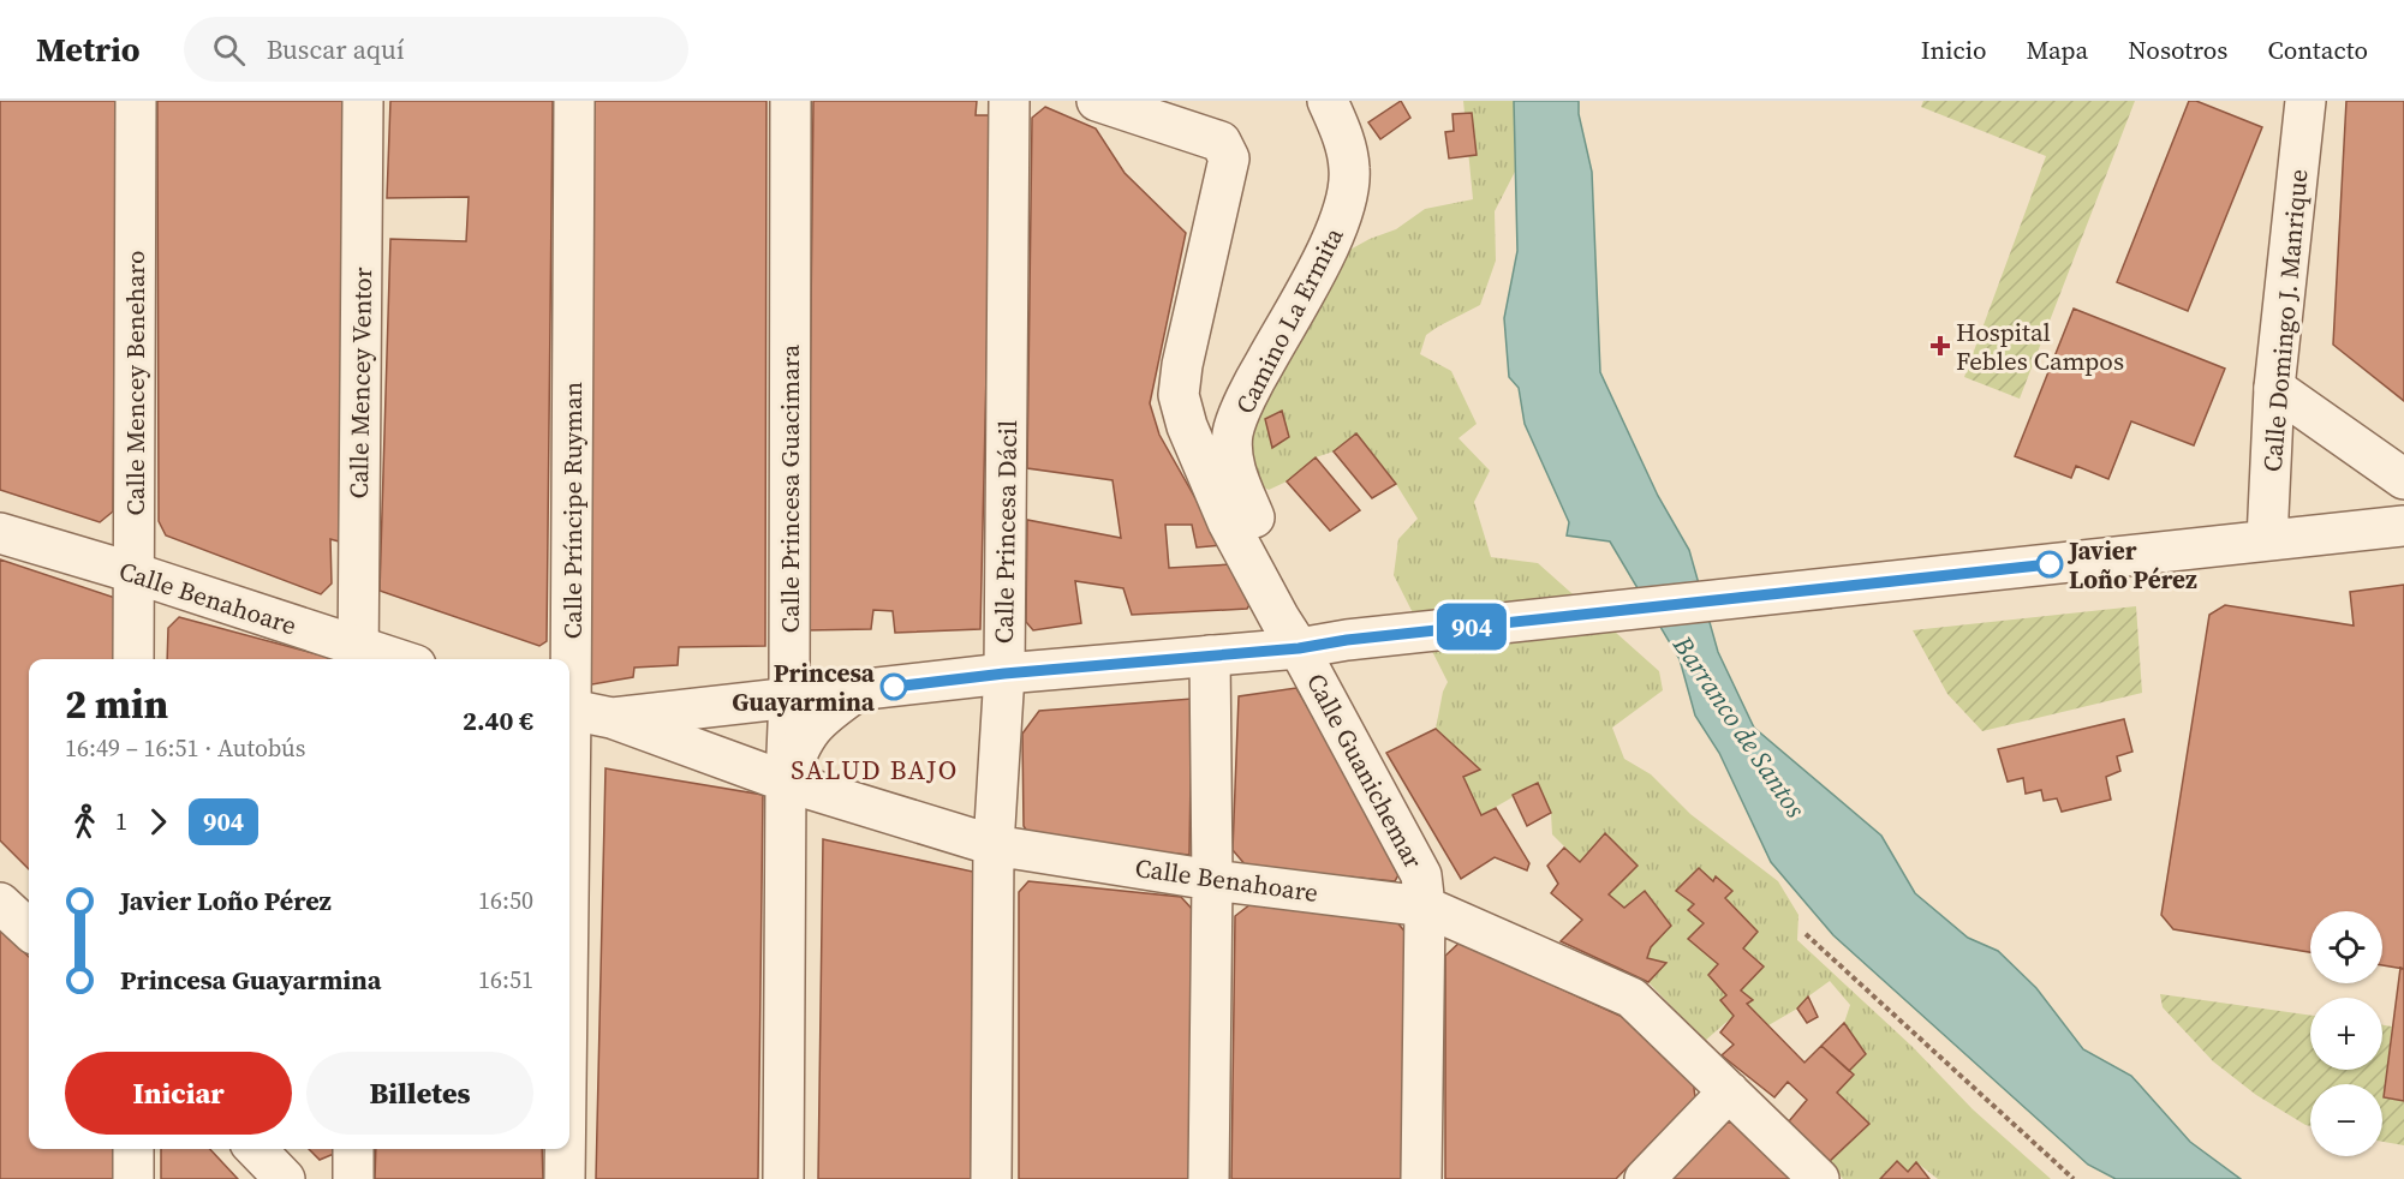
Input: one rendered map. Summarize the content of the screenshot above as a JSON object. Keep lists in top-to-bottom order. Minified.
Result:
{"streets":{"street":["Camino La Ermita","Calle Domingo J. Manrique","Calle Mencey Beneharo","Calle Mencey Ventor","Calle Princesa Guacimara","Calle Príncipe Ruyman","Calle Princesa Dácil","Calle Benahoare","Calle Guanichemar"]},"crossings":[["Camino La Ermita","Calle Guanichemar"],["Calle Mencey Beneharo","Calle Benahoare"],["Calle Mencey Ventor","Calle Benahoare"],["Calle Princesa Guacimara","Calle Benahoare"],["Calle Princesa Dácil","Calle Benahoare"],["Calle Benahoare","Calle Guanichemar"]],"districts":["SALUD BAJO"],"water":["Barranco de Santos"],"places":{"health":["Hospital Febles Campos"],"other":["Javier Loño Pérez","Princesa Guayarmina"]},"lines":["bus line 904"],"page":{"header":"Metrio","search":"Buscar aquí","nav":["Inicio","Mapa","Nosotros","Contacto"],"on_map":"904","heading":["2 min","16:49 – 16:51 · Autobús","2.40 €"],"legs":["1","904"],"list":[{"name":"Javier Loño Pérez","value":"16:50"},{"name":"Princesa Guayarmina","value":"16:51"}],"map_buttons":["+","−"],"buttons":["Iniciar","Billetes"]}}
